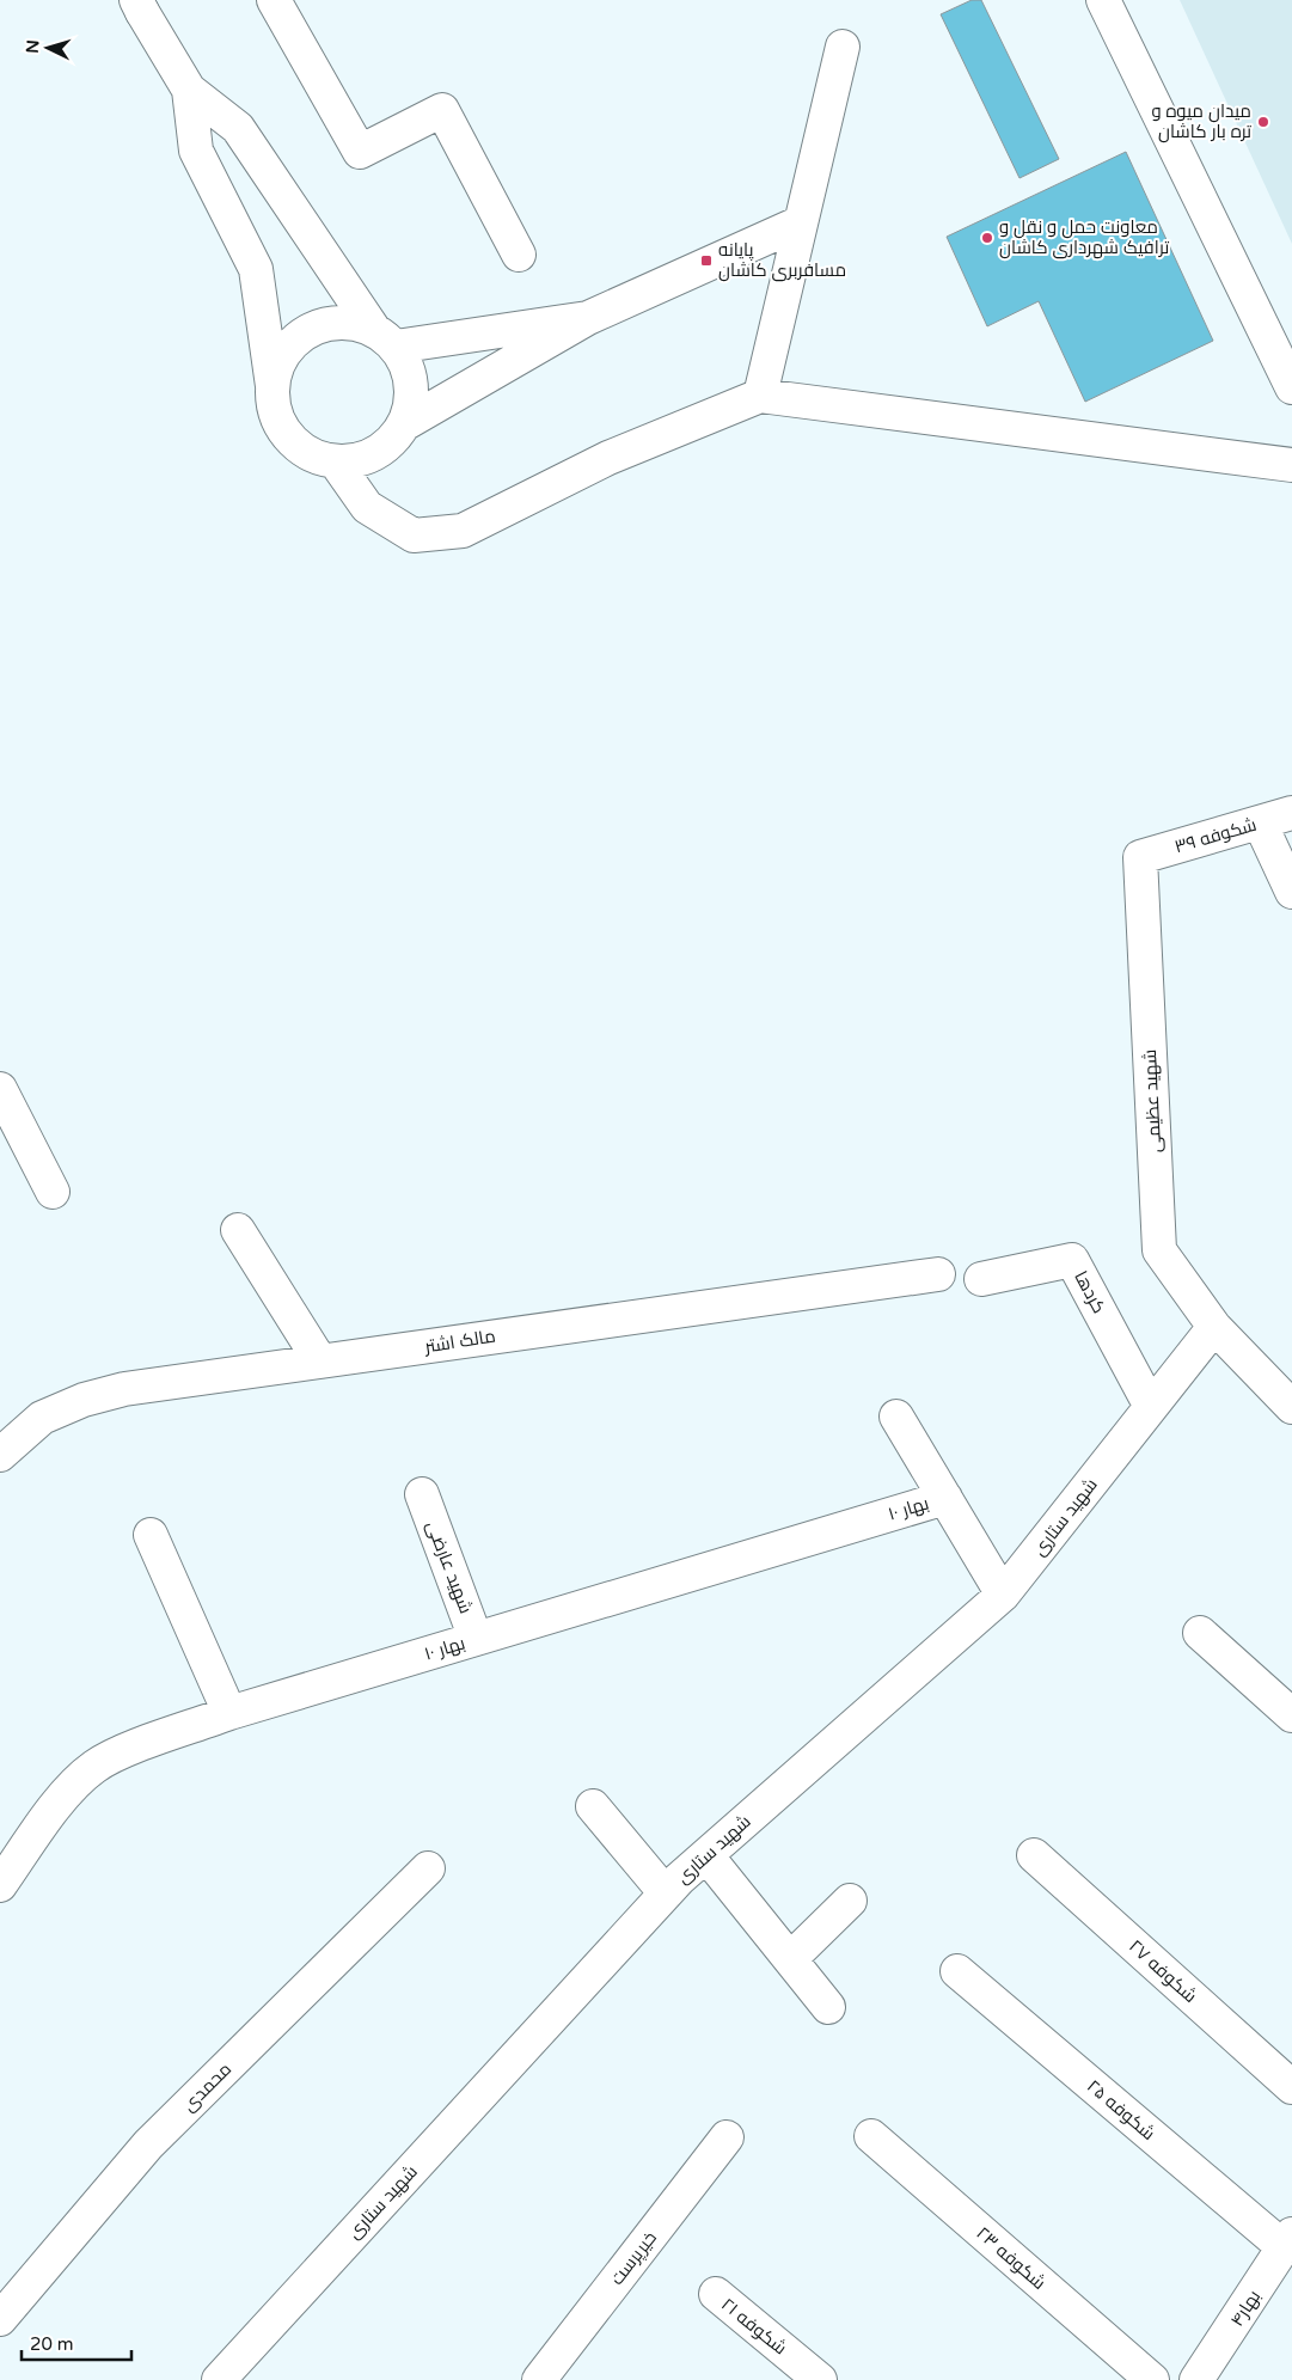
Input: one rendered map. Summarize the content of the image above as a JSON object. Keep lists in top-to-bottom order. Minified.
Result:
{"streets":{"street":["شکوفه ۳۹","شهید عظیمی","کردها","مالک اشتر","بهار ۱۰","شهید ستاری","شهید عارضی","شکوفه ۲۷","محمدی","شکوفه ۲۵","خیرپرست","شکوفه ۲۳","بهار۴","شکوفه ۲۱"]},"crossings":[["شکوفه ۳۹","شهید عظیمی"],["شهید عظیمی","شهید ستاری"],["کردها","شهید ستاری"],["بهار ۱۰","شهید عارضی"],["شکوفه ۲۵","بهار۴"]],"places":{"other":["میدان میوه و تره بار کاشان","معاونت حمل و نقل و ترافیک شهرداری کاشان"],"transit":["پایانه مسافربری کاشان"]},"scale_bar":"20 m","north":"left"}
